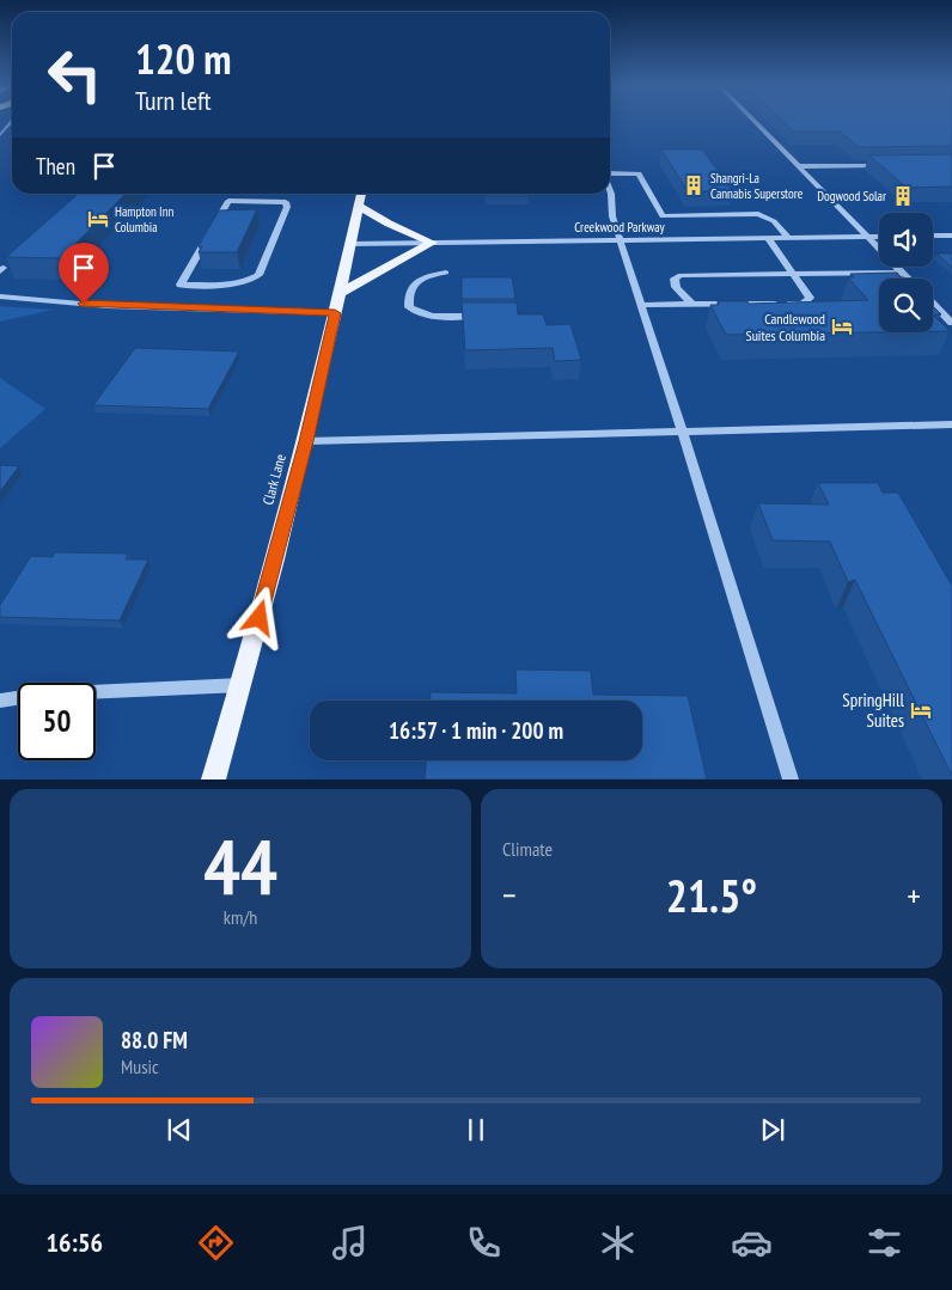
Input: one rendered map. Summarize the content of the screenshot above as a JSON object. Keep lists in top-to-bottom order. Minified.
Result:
{"streets":{"main road":["Clark Lane"],"street":["Creekwood Parkway"]},"crossings":[["Creekwood Parkway","Clark Lane"]],"places":{"building":["Shangri-La Cannabis Superstore","Dogwood Solar"],"hotel":["Hampton Inn Columbia","Candlewood Suites Columbia","SpringHill Suites"]},"page":{"turn":["120 m","Turn left"],"then":"Then","limit":"50","trip":"16:57 · 1 min · 200 m","tile":[["44","km/h"],"Climate"],"heat":["−","21.5°","+"],"song":["88.0 FM","Music"],"tabs":"16:56"}}
